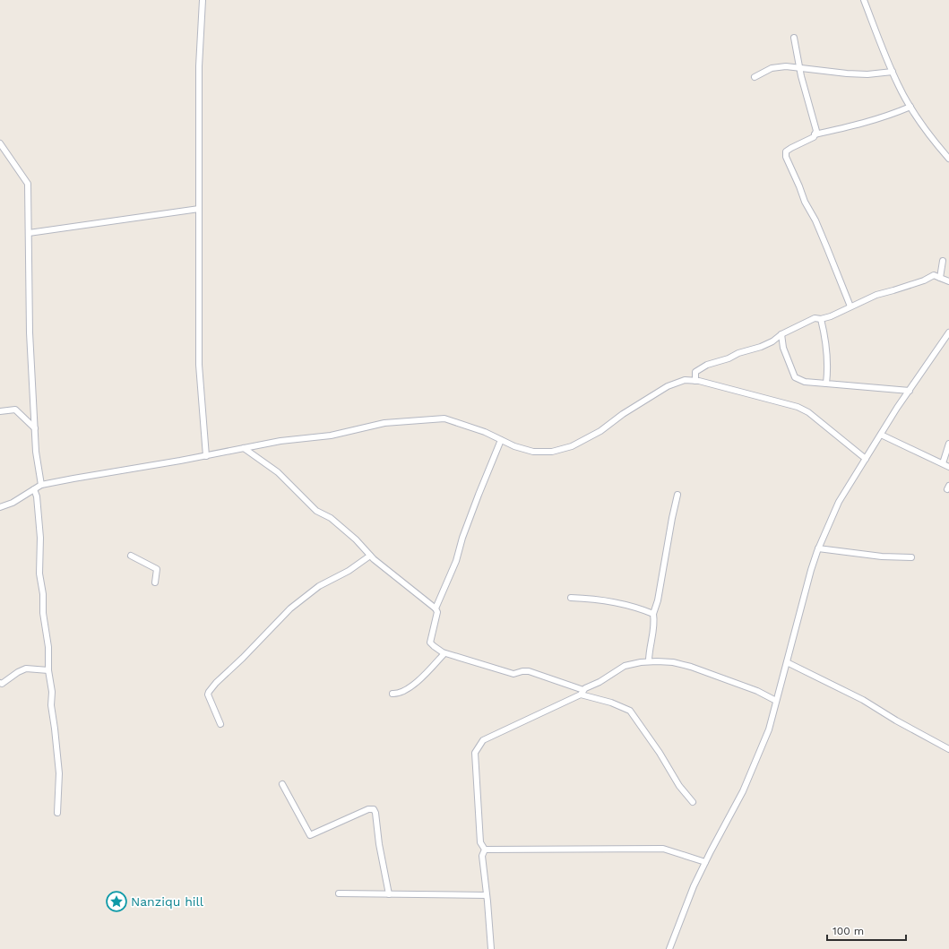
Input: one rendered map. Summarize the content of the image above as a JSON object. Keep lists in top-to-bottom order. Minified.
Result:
{"places":{"place":["Nanziqu hill"]},"scale_bar":"100 m"}
